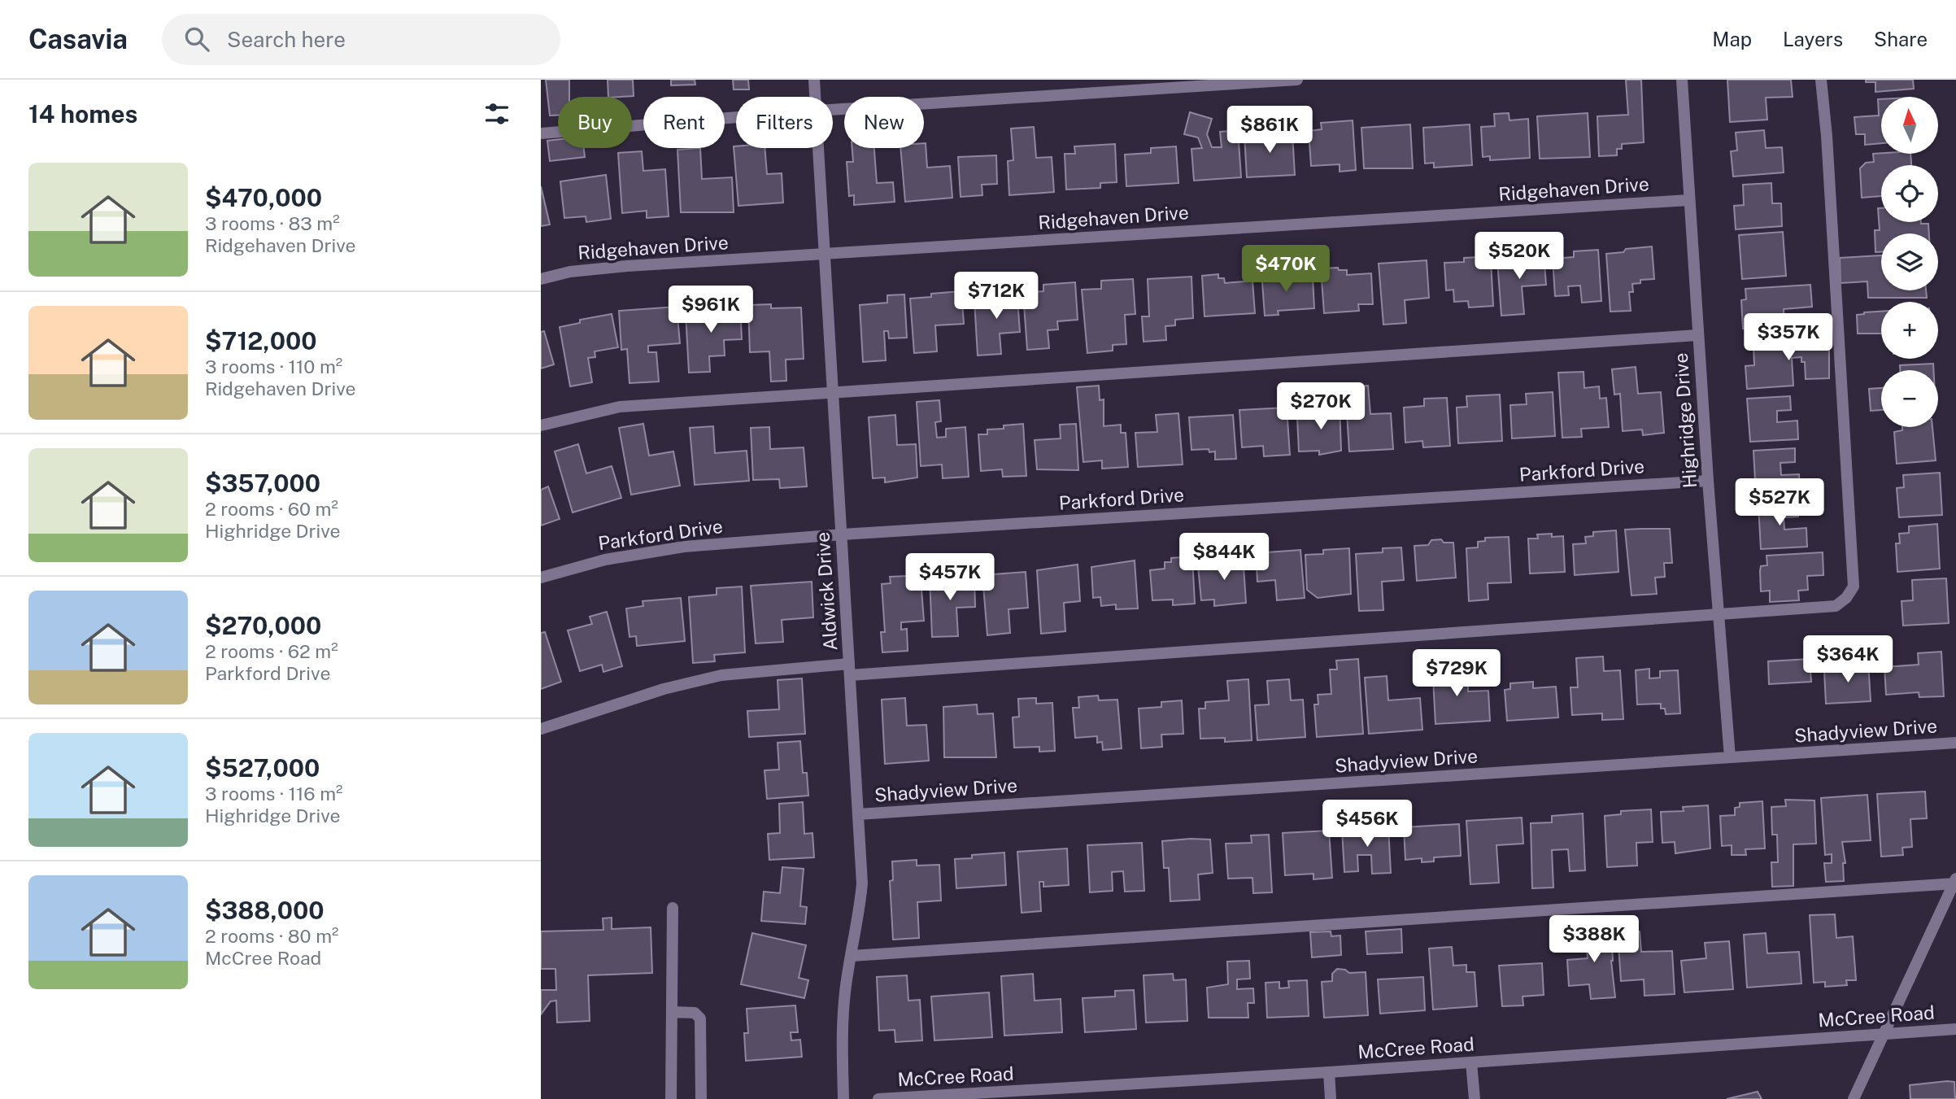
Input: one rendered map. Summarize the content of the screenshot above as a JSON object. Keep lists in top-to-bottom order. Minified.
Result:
{"streets":{"street":["Ridgehaven Drive","Highridge Drive","Parkford Drive","Aldwick Drive","Shadyview Drive","McCree Road"]},"crossings":[["Ridgehaven Drive","Highridge Drive"],["Ridgehaven Drive","Aldwick Drive"],["Highridge Drive","Parkford Drive"],["Highridge Drive","Shadyview Drive"],["Parkford Drive","Aldwick Drive"],["Aldwick Drive","Shadyview Drive"]],"north":"top","page":{"header":"Casavia","search":"Search here","nav":["Map","Layers","Share"],"heading":"14 homes","map_buttons":["+","−"],"chip":["Buy","Rent","Filters","New"],"price":["$861K","$520K","$470K","$712K","$961K","$357K","$270K","$527K","$844K","$457K","$364K","$729K","$456K","$388K"],"list":[{"name":"$470,000","note":"3 rooms · 83 m² · Ridgehaven Drive"},{"name":"$712,000","note":"3 rooms · 110 m² · Ridgehaven Drive"},{"name":"$357,000","note":"2 rooms · 60 m² · Highridge Drive"},{"name":"$270,000","note":"2 rooms · 62 m² · Parkford Drive"},{"name":"$527,000","note":"3 rooms · 116 m² · Highridge Drive"},{"name":"$388,000","note":"2 rooms · 80 m² · McCree Road"}]}}
